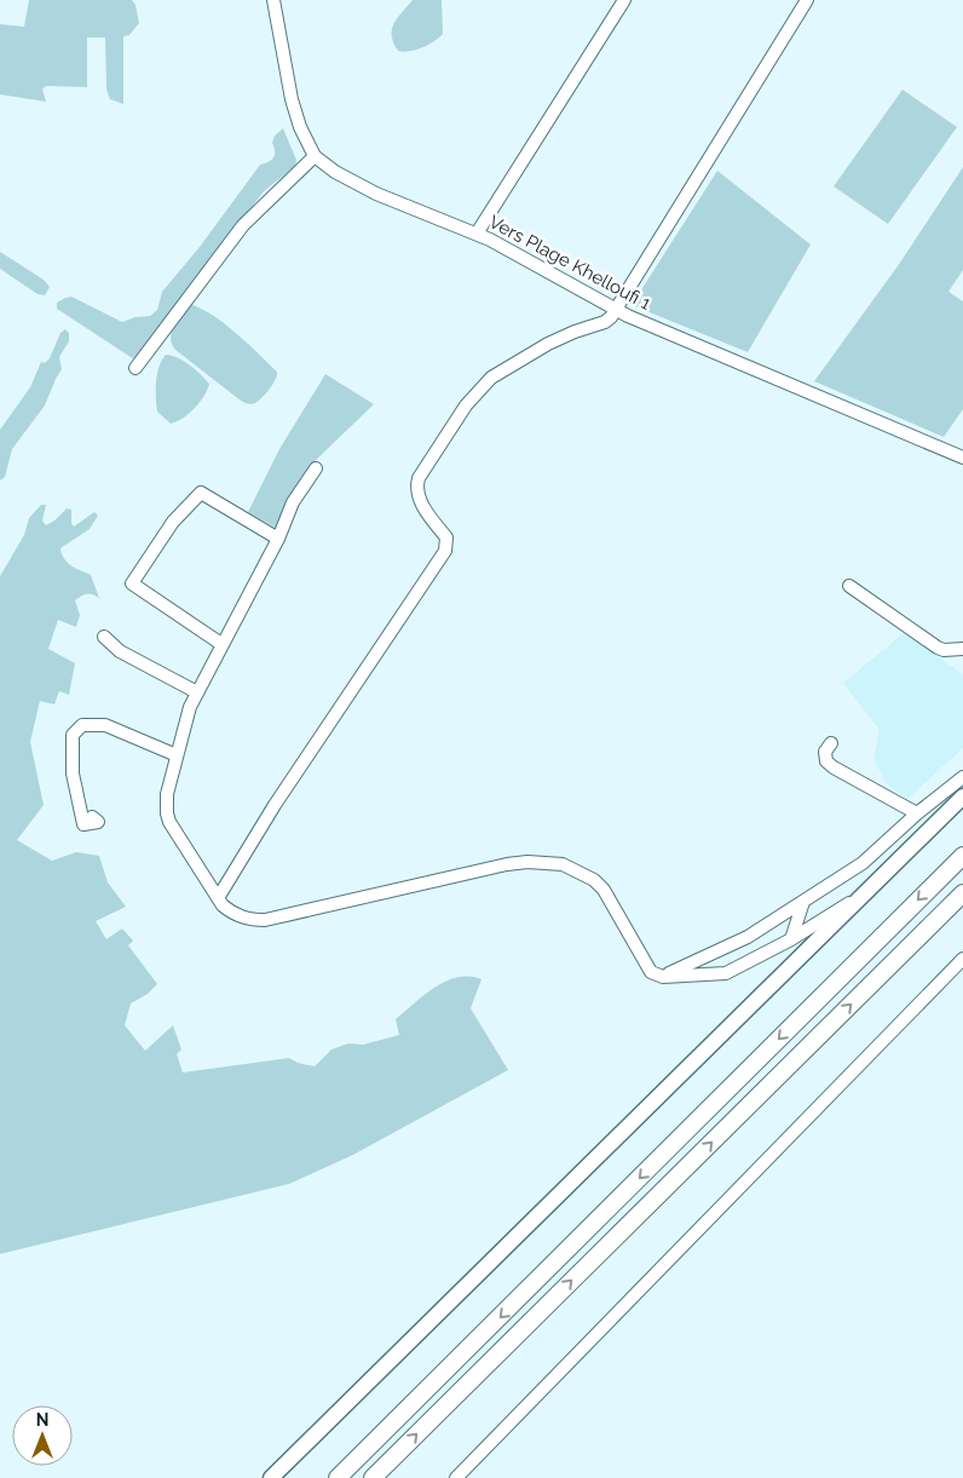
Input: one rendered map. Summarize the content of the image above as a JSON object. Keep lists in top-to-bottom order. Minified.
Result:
{"streets":{"street":["Vers Plage Khelloufi 1"]},"north":"top"}
